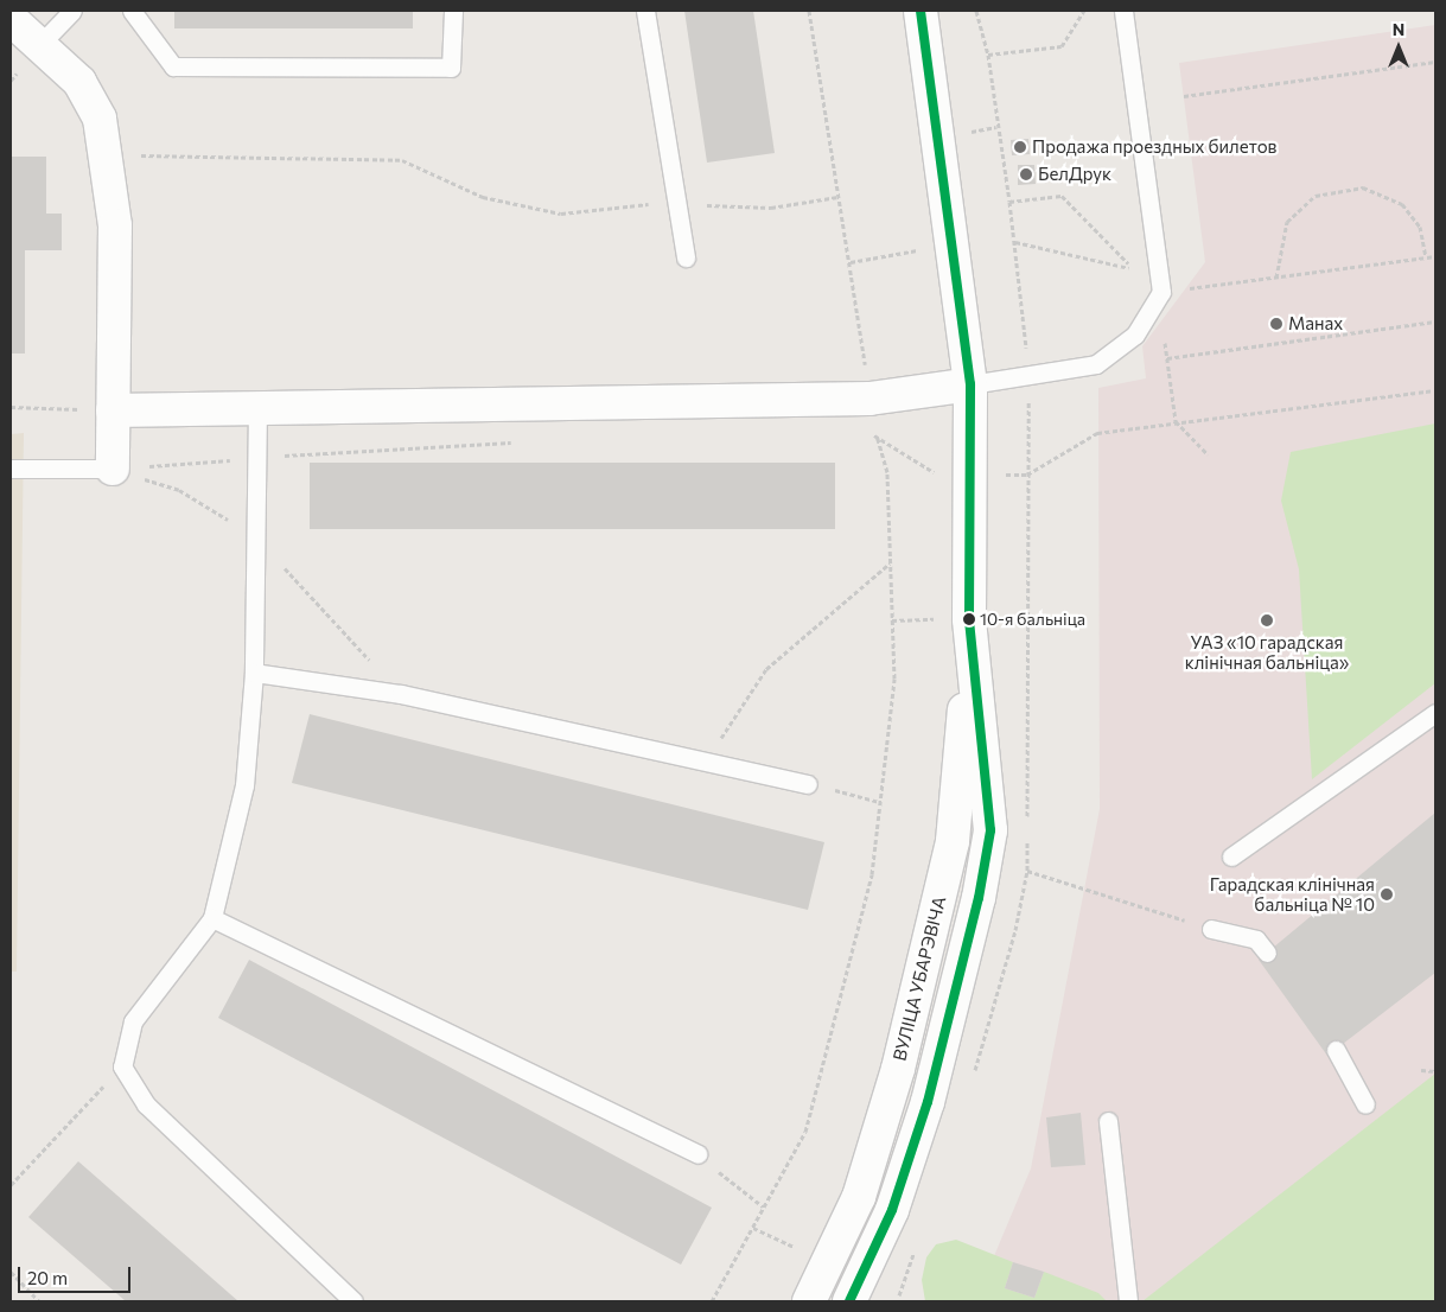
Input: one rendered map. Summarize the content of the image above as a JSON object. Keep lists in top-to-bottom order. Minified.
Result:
{"streets":{"main road":["ВУЛІЦА УБАРЭВІЧА"]},"places":["Продажа проездных билетов","БелДрук","Манах","10-я бальніца","УАЗ «10 гарадская клінічная бальніца»","Гарадская клінічная бальніца № 10"],"scale_bar":"20 m","north":"top"}
